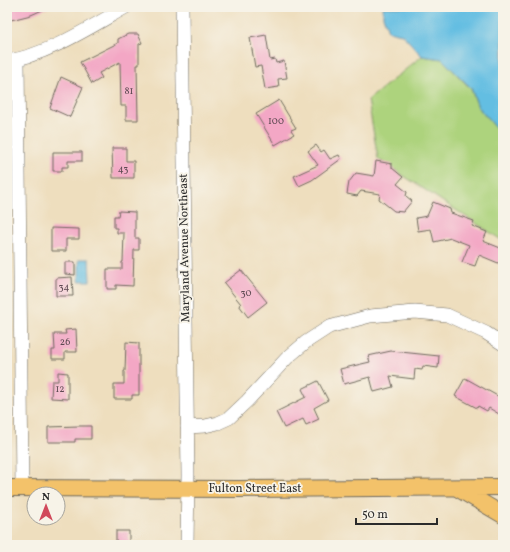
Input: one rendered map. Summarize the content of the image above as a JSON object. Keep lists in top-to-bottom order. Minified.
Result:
{"streets":{"main road":["Fulton Street East"],"street":["Maryland Avenue Northeast"]},"crossings":[["Maryland Avenue Northeast","Fulton Street East"]],"house_numbers":["81","100","43","34","30","26","12"],"scale_bar":"50 m","north":"top"}
